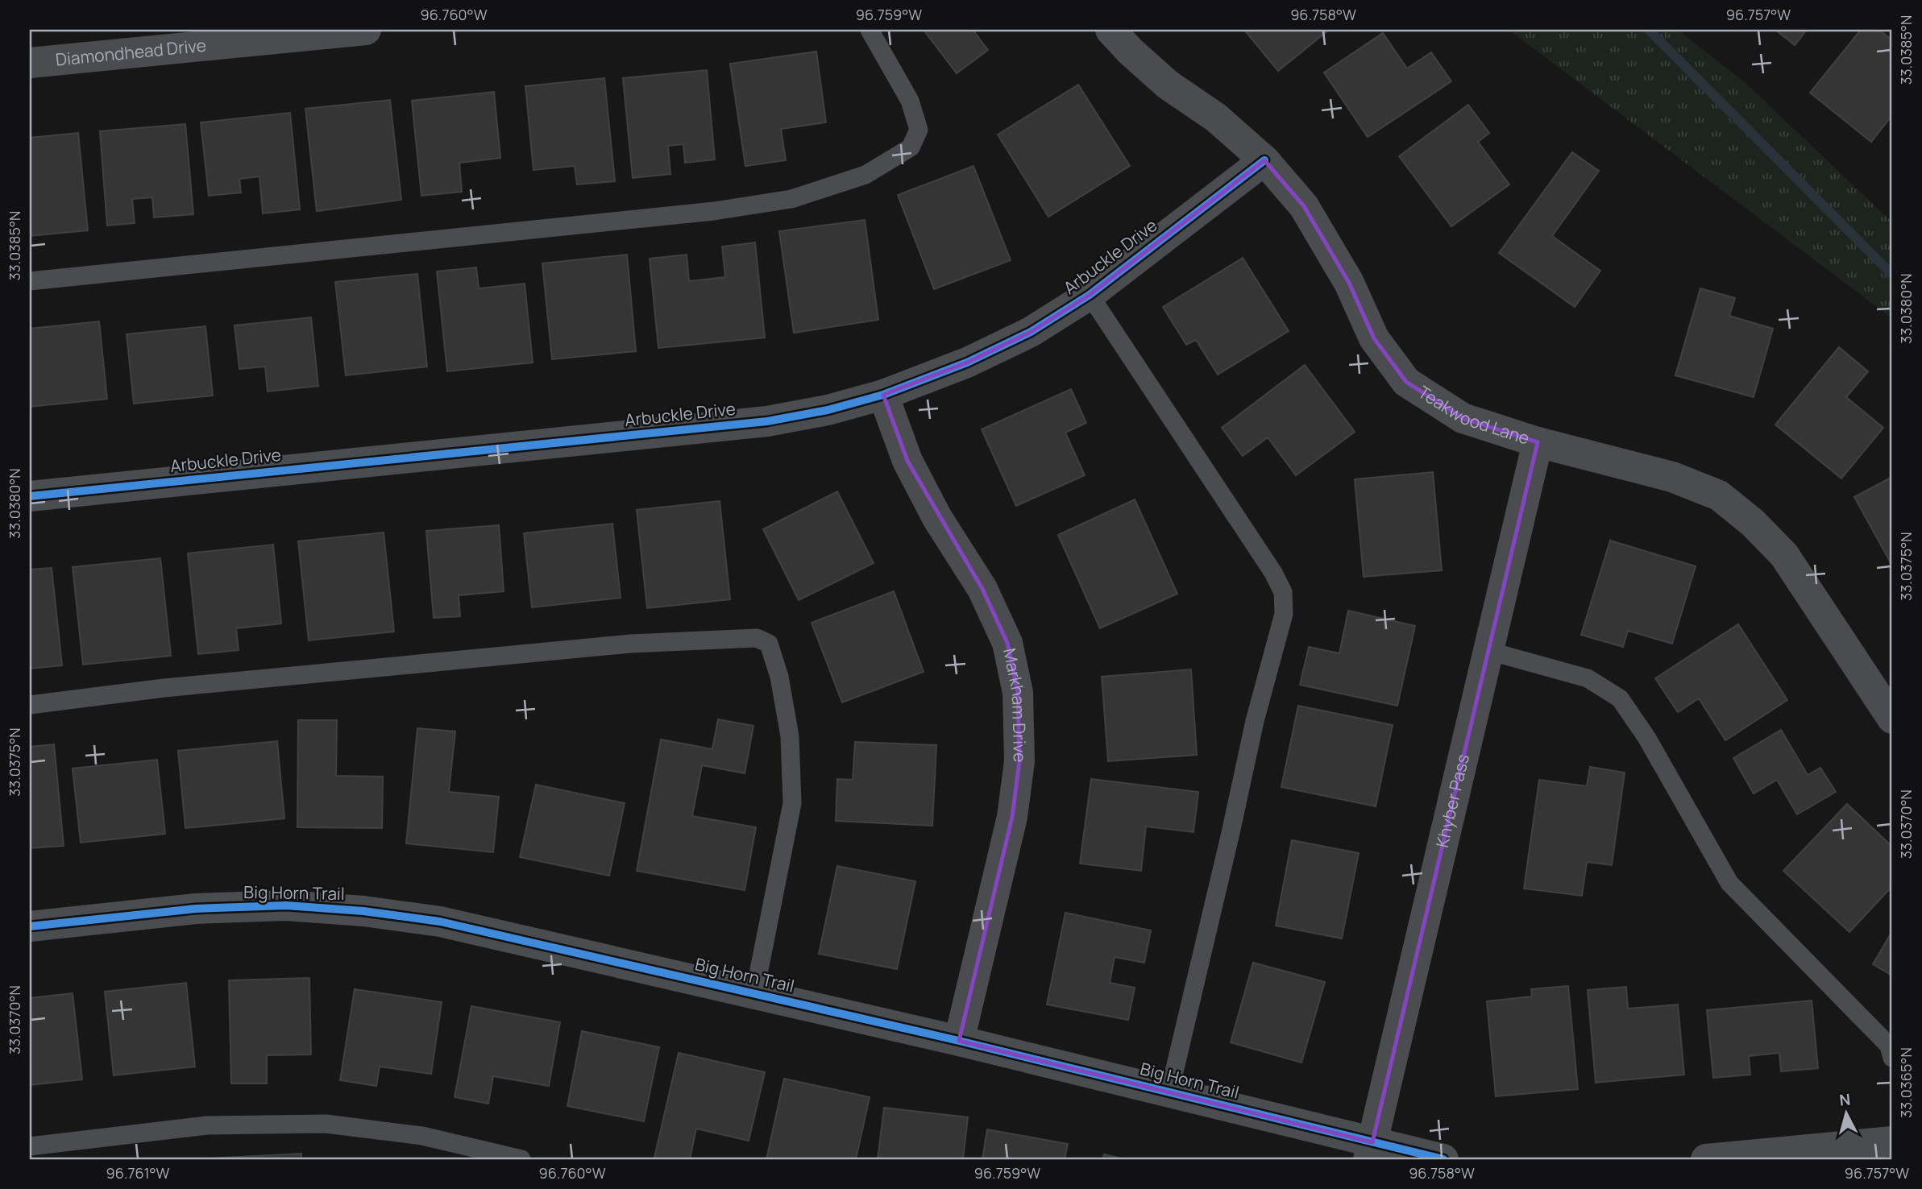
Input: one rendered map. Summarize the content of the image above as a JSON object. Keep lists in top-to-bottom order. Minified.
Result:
{"streets":{"street":["Diamondhead Drive","Arbuckle Drive","Teakwood Lane","Markham Drive","Khyber Pass","Big Horn Trail"]},"crossings":[["Arbuckle Drive","Teakwood Lane"],["Arbuckle Drive","Markham Drive"],["Teakwood Lane","Khyber Pass"],["Markham Drive","Big Horn Trail"],["Khyber Pass","Big Horn Trail"]],"north":"top","coordinates":["96.760°W","96.759°W","96.758°W","96.757°W","33.0385°N","33.0380°N","33.0375°N","33.0370°N","33.0365°N","96.761°W"]}
